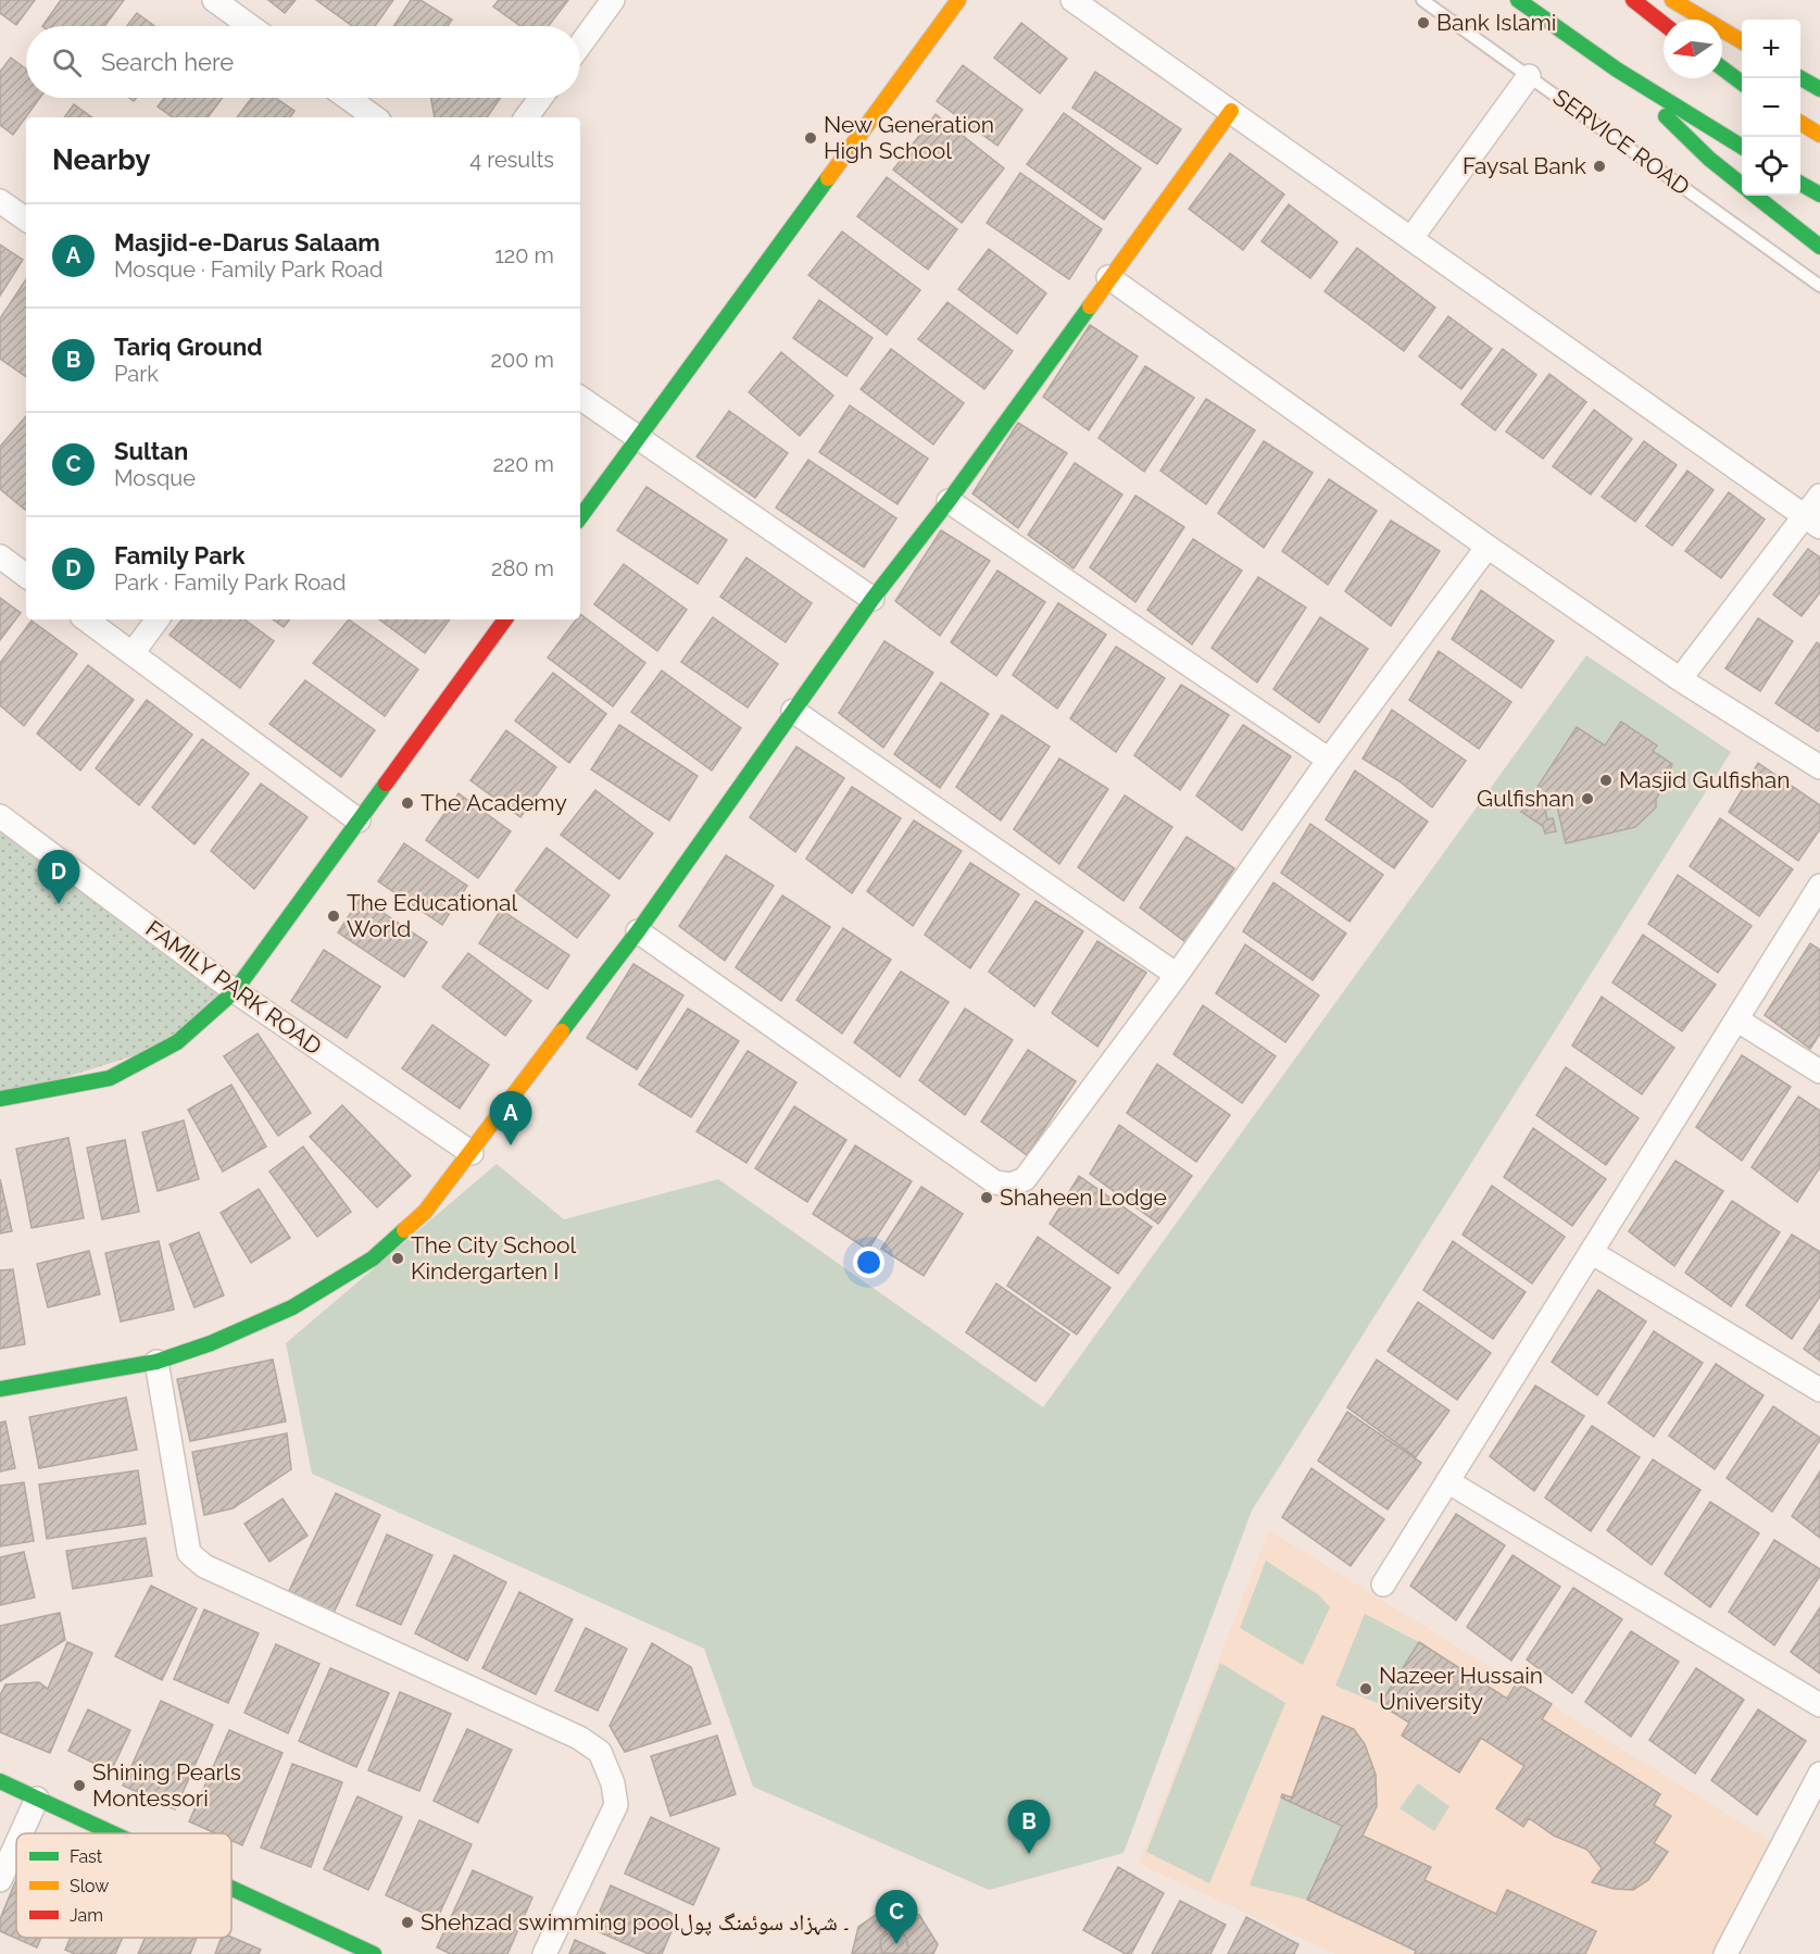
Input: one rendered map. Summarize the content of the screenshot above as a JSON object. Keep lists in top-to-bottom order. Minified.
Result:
{"streets":{"street":["FAMILY PARK ROAD"],"lane":["SERVICE ROAD"]},"places":["Bank Islami","New Generation High School","Faysal Bank","Masjid Gulfishan","Gulfishan","The Academy","The Educational World","Shaheen Lodge","The City School Kindergarten I","Nazeer Hussain University","Shining Pearls Montessori","Shehzad swimming pool۔ شہزاد سوئمنگ پول"],"legend":["Fast","Slow","Jam"],"north":"left","page":{"map_buttons":["+","−"],"search":"Search here","heading":["Nearby","4 results"],"list":[{"mark":"A","name":"Masjid-e-Darus Salaam","note":"Mosque · Family Park Road","value":"120 m"},{"mark":"B","name":"Tariq Ground","note":"Park","value":"200 m"},{"mark":"C","name":"Sultan","note":"Mosque","value":"220 m"},{"mark":"D","name":"Family Park","note":"Park · Family Park Road","value":"280 m"}],"pins":["D","A","B","C"]}}
